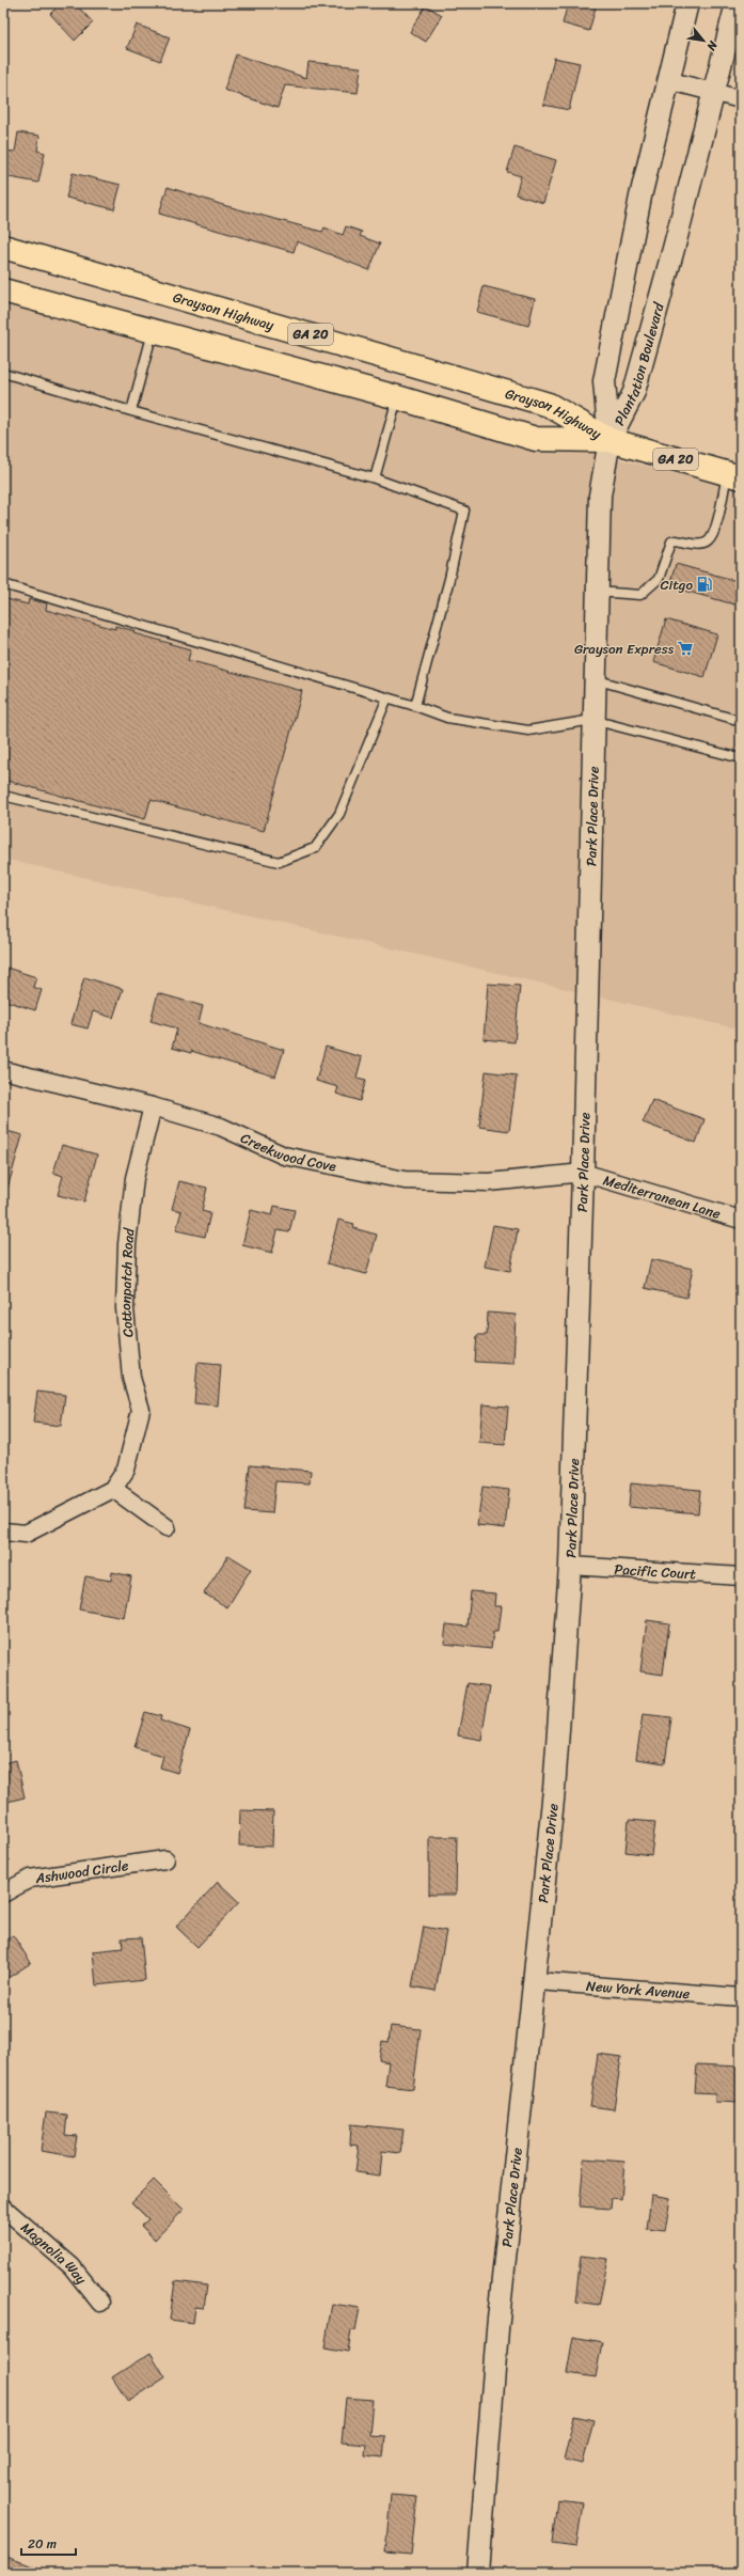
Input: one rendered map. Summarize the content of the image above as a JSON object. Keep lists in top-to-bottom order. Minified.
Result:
{"streets":{"main road":["Grayson Highway","GA 20"],"street":["Plantation Boulevard","Park Place Drive","Creekwood Cove","Mediterranean Lane","Cottonpatch Road","Pacific Court","Ashwood Circle","New York Avenue","Magnolia Way"]},"crossings":[["Grayson Highway","Plantation Boulevard"],["Grayson Highway","Park Place Drive"],["Plantation Boulevard","Park Place Drive"],["Park Place Drive","Creekwood Cove"],["Park Place Drive","Mediterranean Lane"],["Park Place Drive","Pacific Court"],["Park Place Drive","New York Avenue"],["Creekwood Cove","Mediterranean Lane"],["Creekwood Cove","Cottonpatch Road"]],"places":{"fuel station":["Citgo"],"supermarket":["Grayson Express"]},"scale_bar":"20 m","north":"bottom right"}
